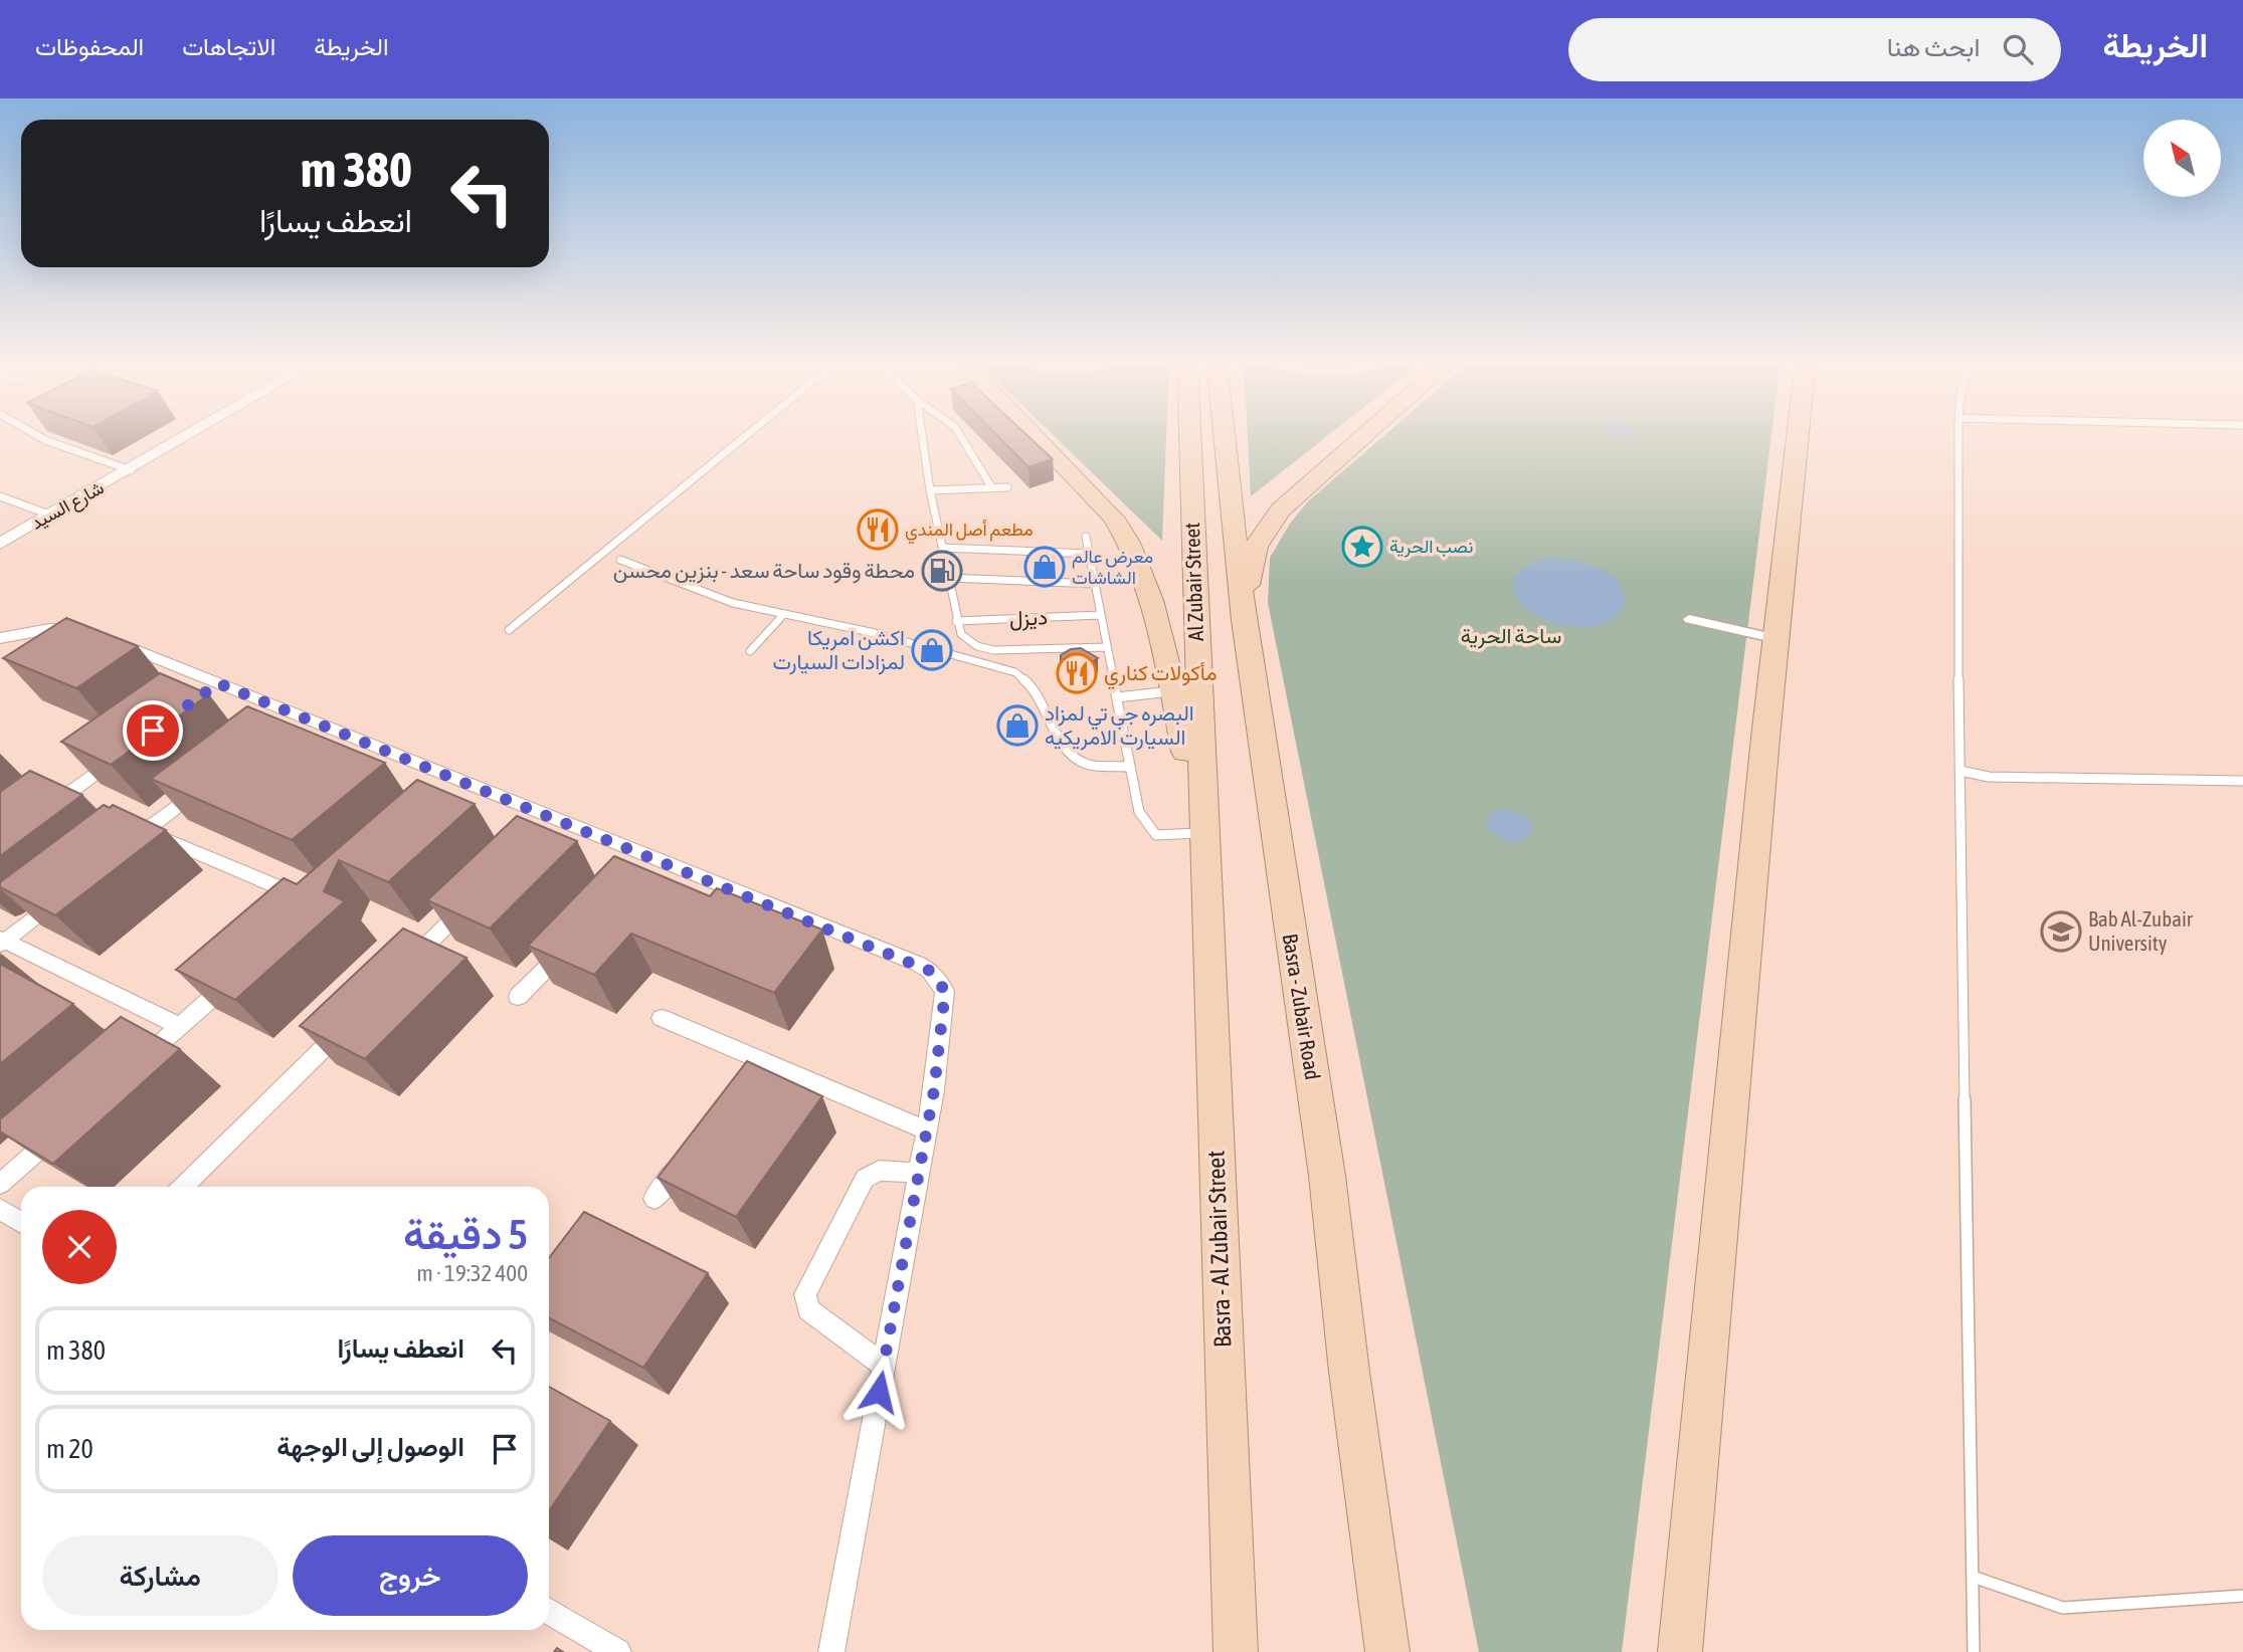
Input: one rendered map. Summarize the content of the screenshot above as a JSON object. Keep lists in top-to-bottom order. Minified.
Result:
{"streets":{"highway":["Al Zubair Street","Basra - Zubair Road","Basra - Al Zubair Street"],"street":["شارع السيد"],"lane":["ديزل"]},"crossings":[["Al Zubair Street","Basra - Al Zubair Street"]],"parks":["ساحة الحرية"],"places":{"restaurant":["مطعم أصل المندي","مأكولات كناري"],"place":["نصب الحرية"],"shop":["معرض عالم الشاشات","اكشن امريكا لمزادات السيارت","البصره جي تي لمزاد السيارت الامريكيه"],"fuel station":["محطة وقود ساحة سعد - بنزين محسن"],"school or university":["Bab Al-Zubair University"]},"north":"top left","page":{"header":"الخريطة","search":"ابحث هنا","nav":["الخريطة","الاتجاهات","المحفوظات"],"turn":["380 m","انعطف يسارًا"],"heading":["5 دقيقة","400 m · 19:32"],"list":[{"name":"انعطف يسارًا","value":"380 m"},{"name":"الوصول إلى الوجهة","value":"20 m"}],"buttons":["خروج","مشاركة"]}}
